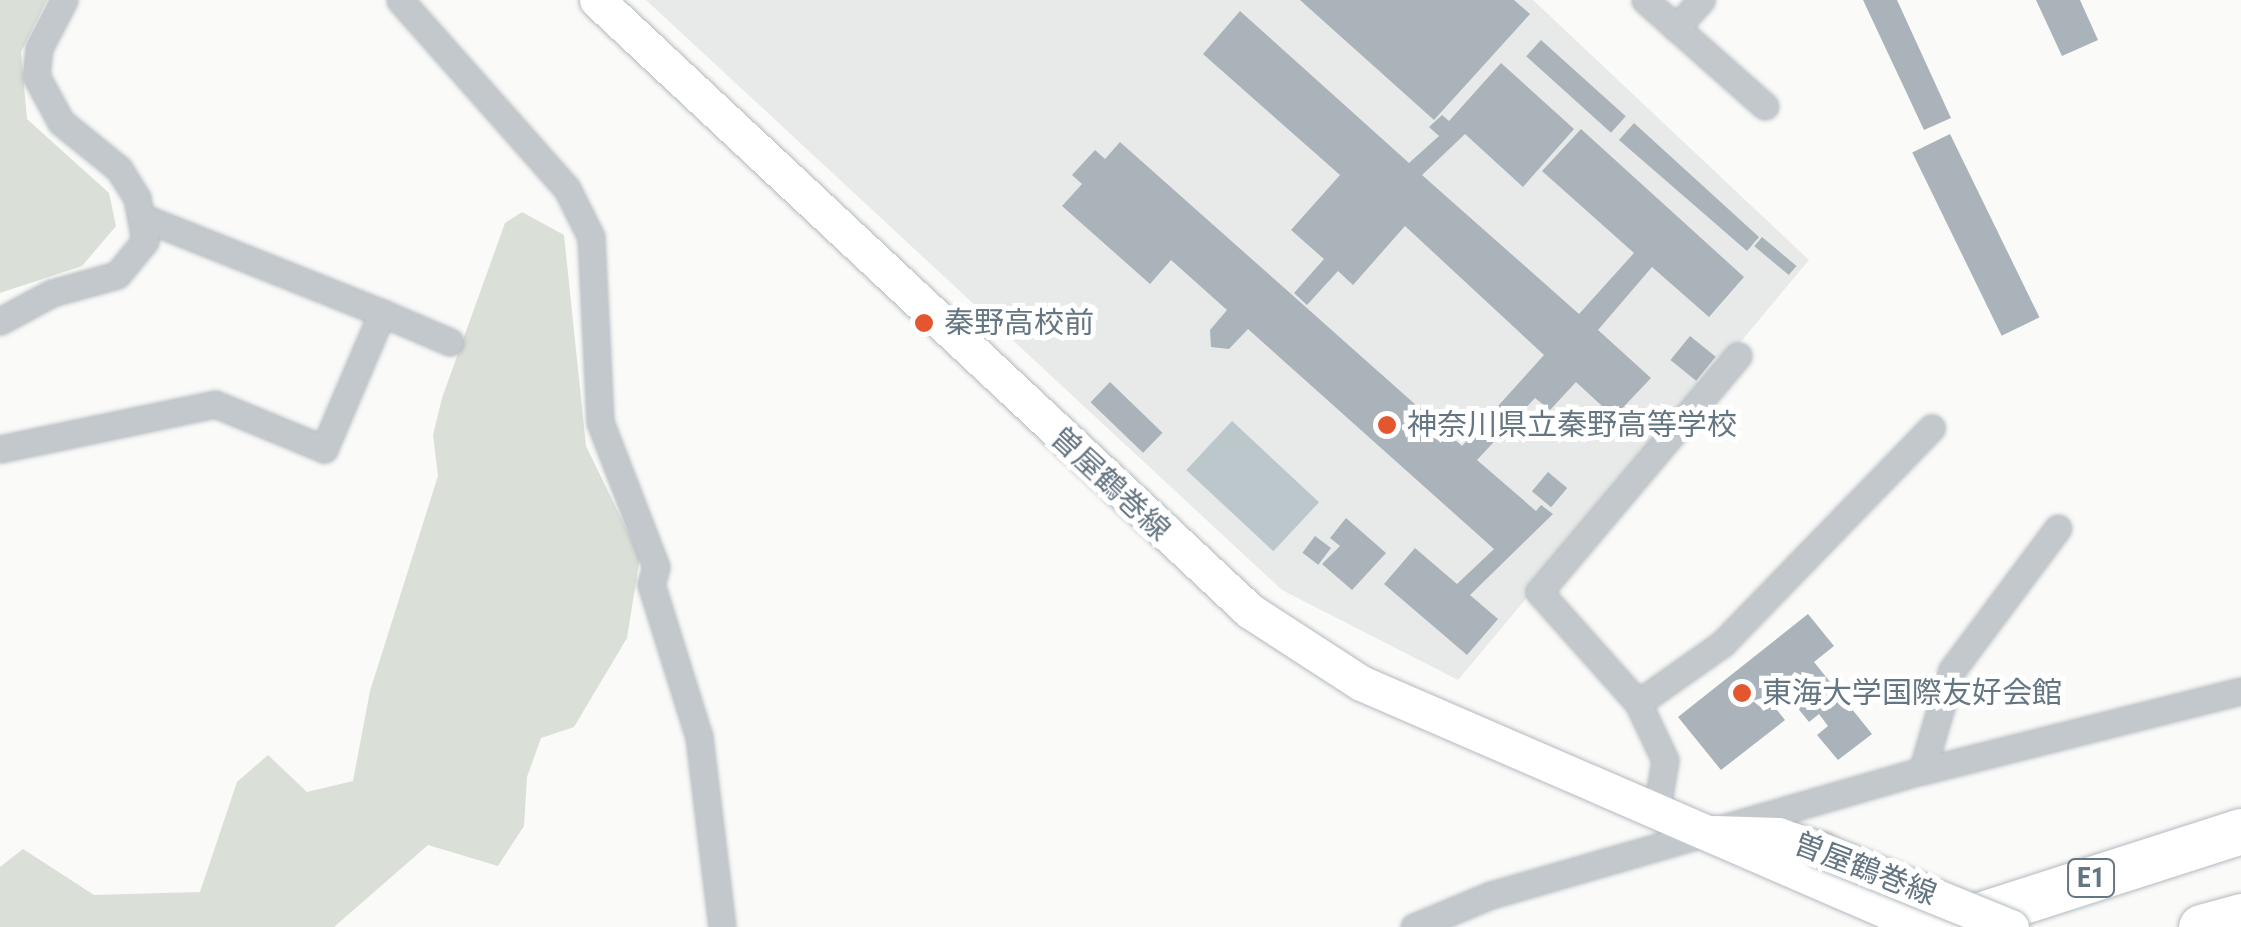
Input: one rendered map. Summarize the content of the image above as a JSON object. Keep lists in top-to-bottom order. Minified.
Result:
{"streets":{"highway":["E1"],"main road":["曽屋鶴巻線"]},"places":["秦野高校前","神奈川県立秦野高等学校","東海大学国際友好会館"]}
